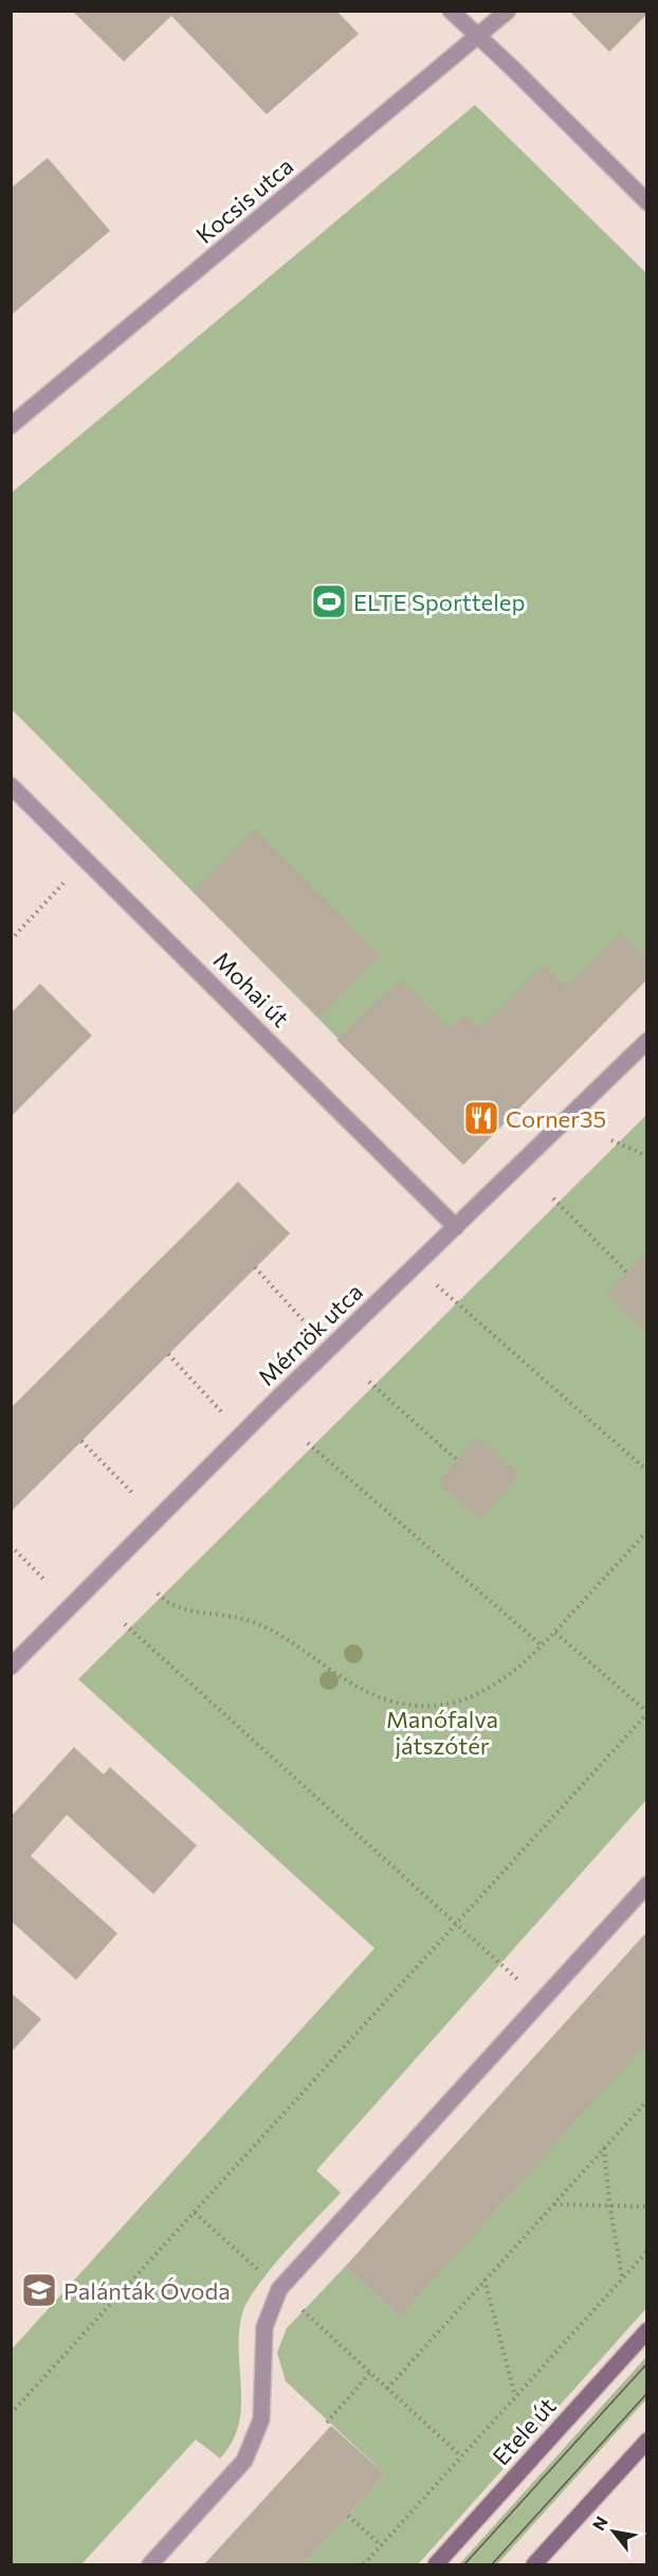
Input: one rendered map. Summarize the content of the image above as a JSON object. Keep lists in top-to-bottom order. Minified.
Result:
{"streets":{"main road":["Etele út"],"street":["Kocsis utca","Mohai út","Mérnök utca"]},"crossings":[["Mohai út","Mérnök utca"]],"parks":["Manófalva játszótér"],"places":{"sports":["ELTE Sporttelep"],"restaurant":["Corner35"],"school or university":["Palánták Óvoda"]},"north":"top left"}
